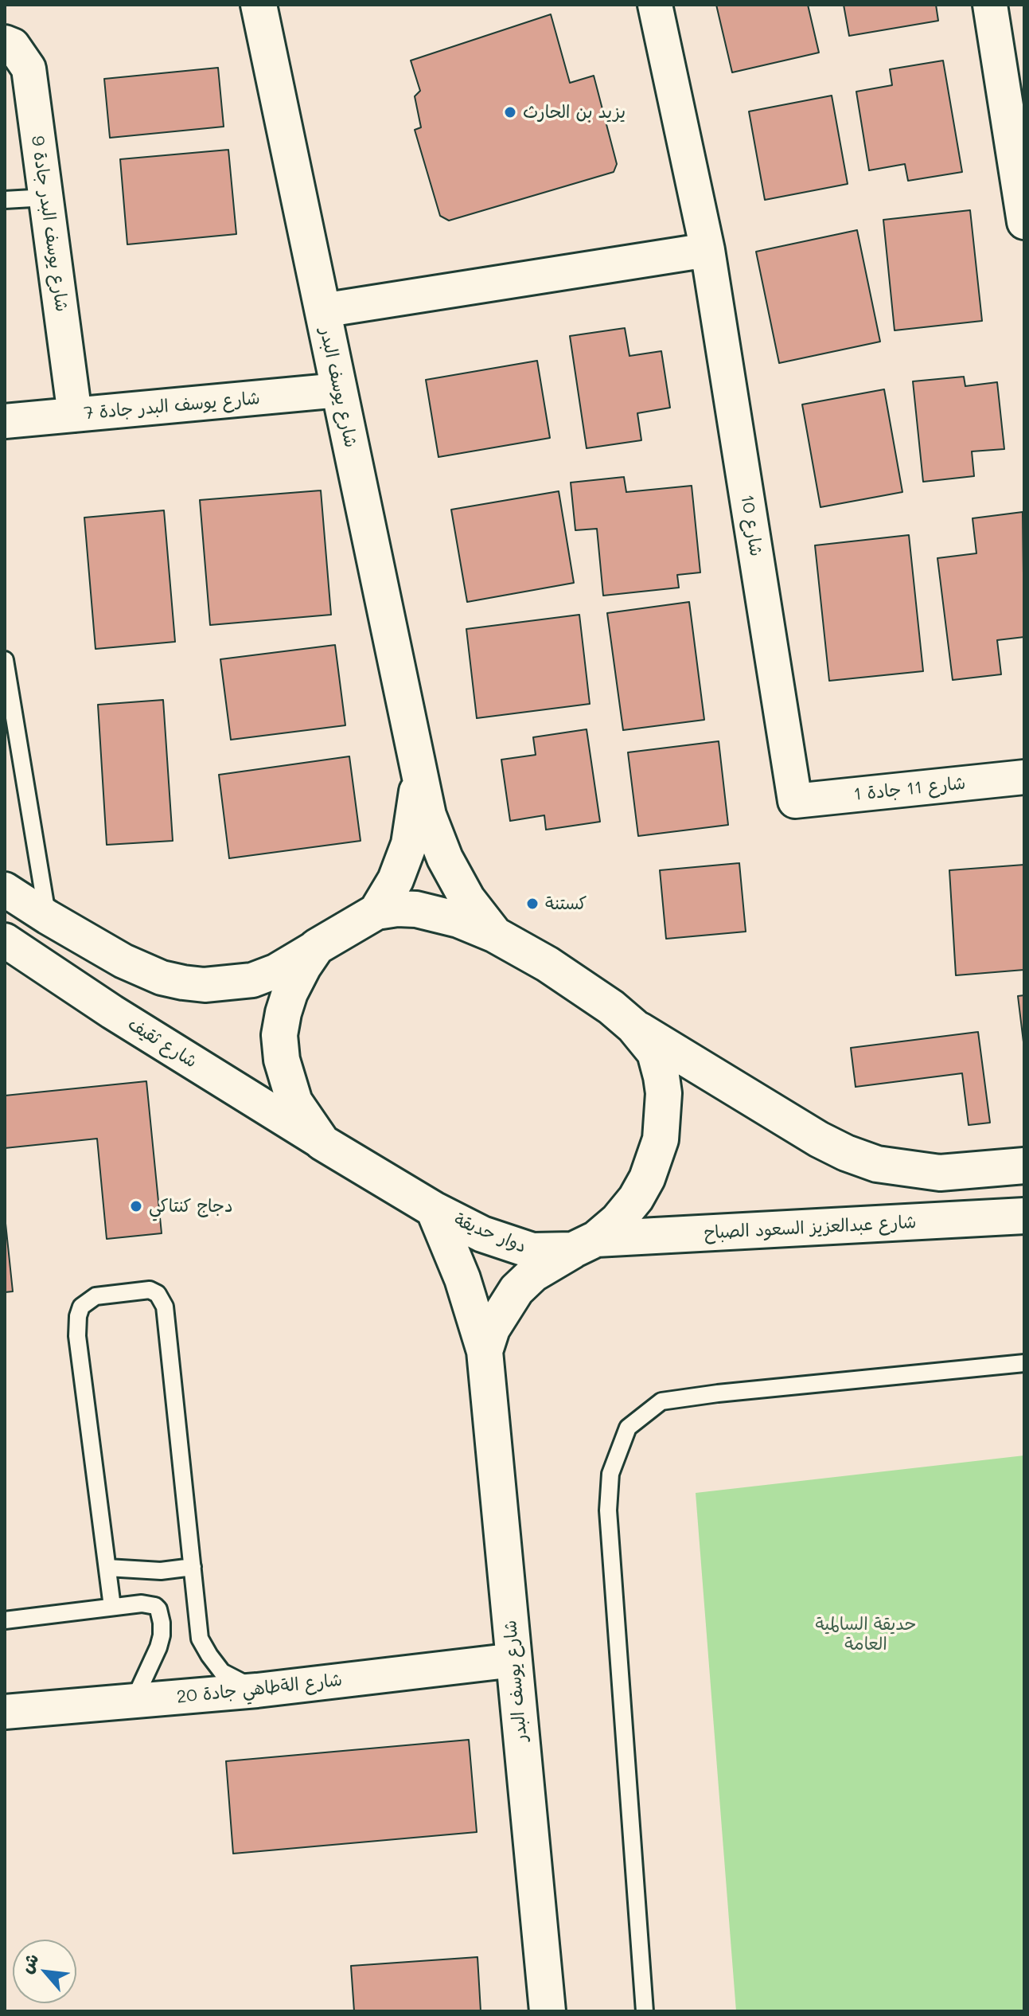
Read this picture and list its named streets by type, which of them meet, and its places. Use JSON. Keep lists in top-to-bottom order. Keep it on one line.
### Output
{"streets":{"street":["شارع يوسف البدر جادة 9","شارع يوسف البدر","شارع يوسف البدر جادة 7","شارع 10","شارع 11 جادة 1","شارع ثقيف","شارع عبدالعزيز السعود الصباح","دوار حديقة","شارع الةطاهي جادة 20"]},"crossings":[["شارع يوسف البدر جادة 9","شارع يوسف البدر جادة 7"],["شارع يوسف البدر","شارع يوسف البدر جادة 7"],["شارع يوسف البدر","شارع عبدالعزيز السعود الصباح"],["شارع يوسف البدر","دوار حديقة"],["شارع يوسف البدر","شارع الةطاهي جادة 20"],["شارع 10","شارع 11 جادة 1"],["شارع ثقيف","دوار حديقة"],["شارع عبدالعزيز السعود الصباح","دوار حديقة"]],"parks":["حديقة السالمية العامة"],"places":["يزيد بن الحارث","كستنة","دجاج كنتاكي"],"north":"top left"}
